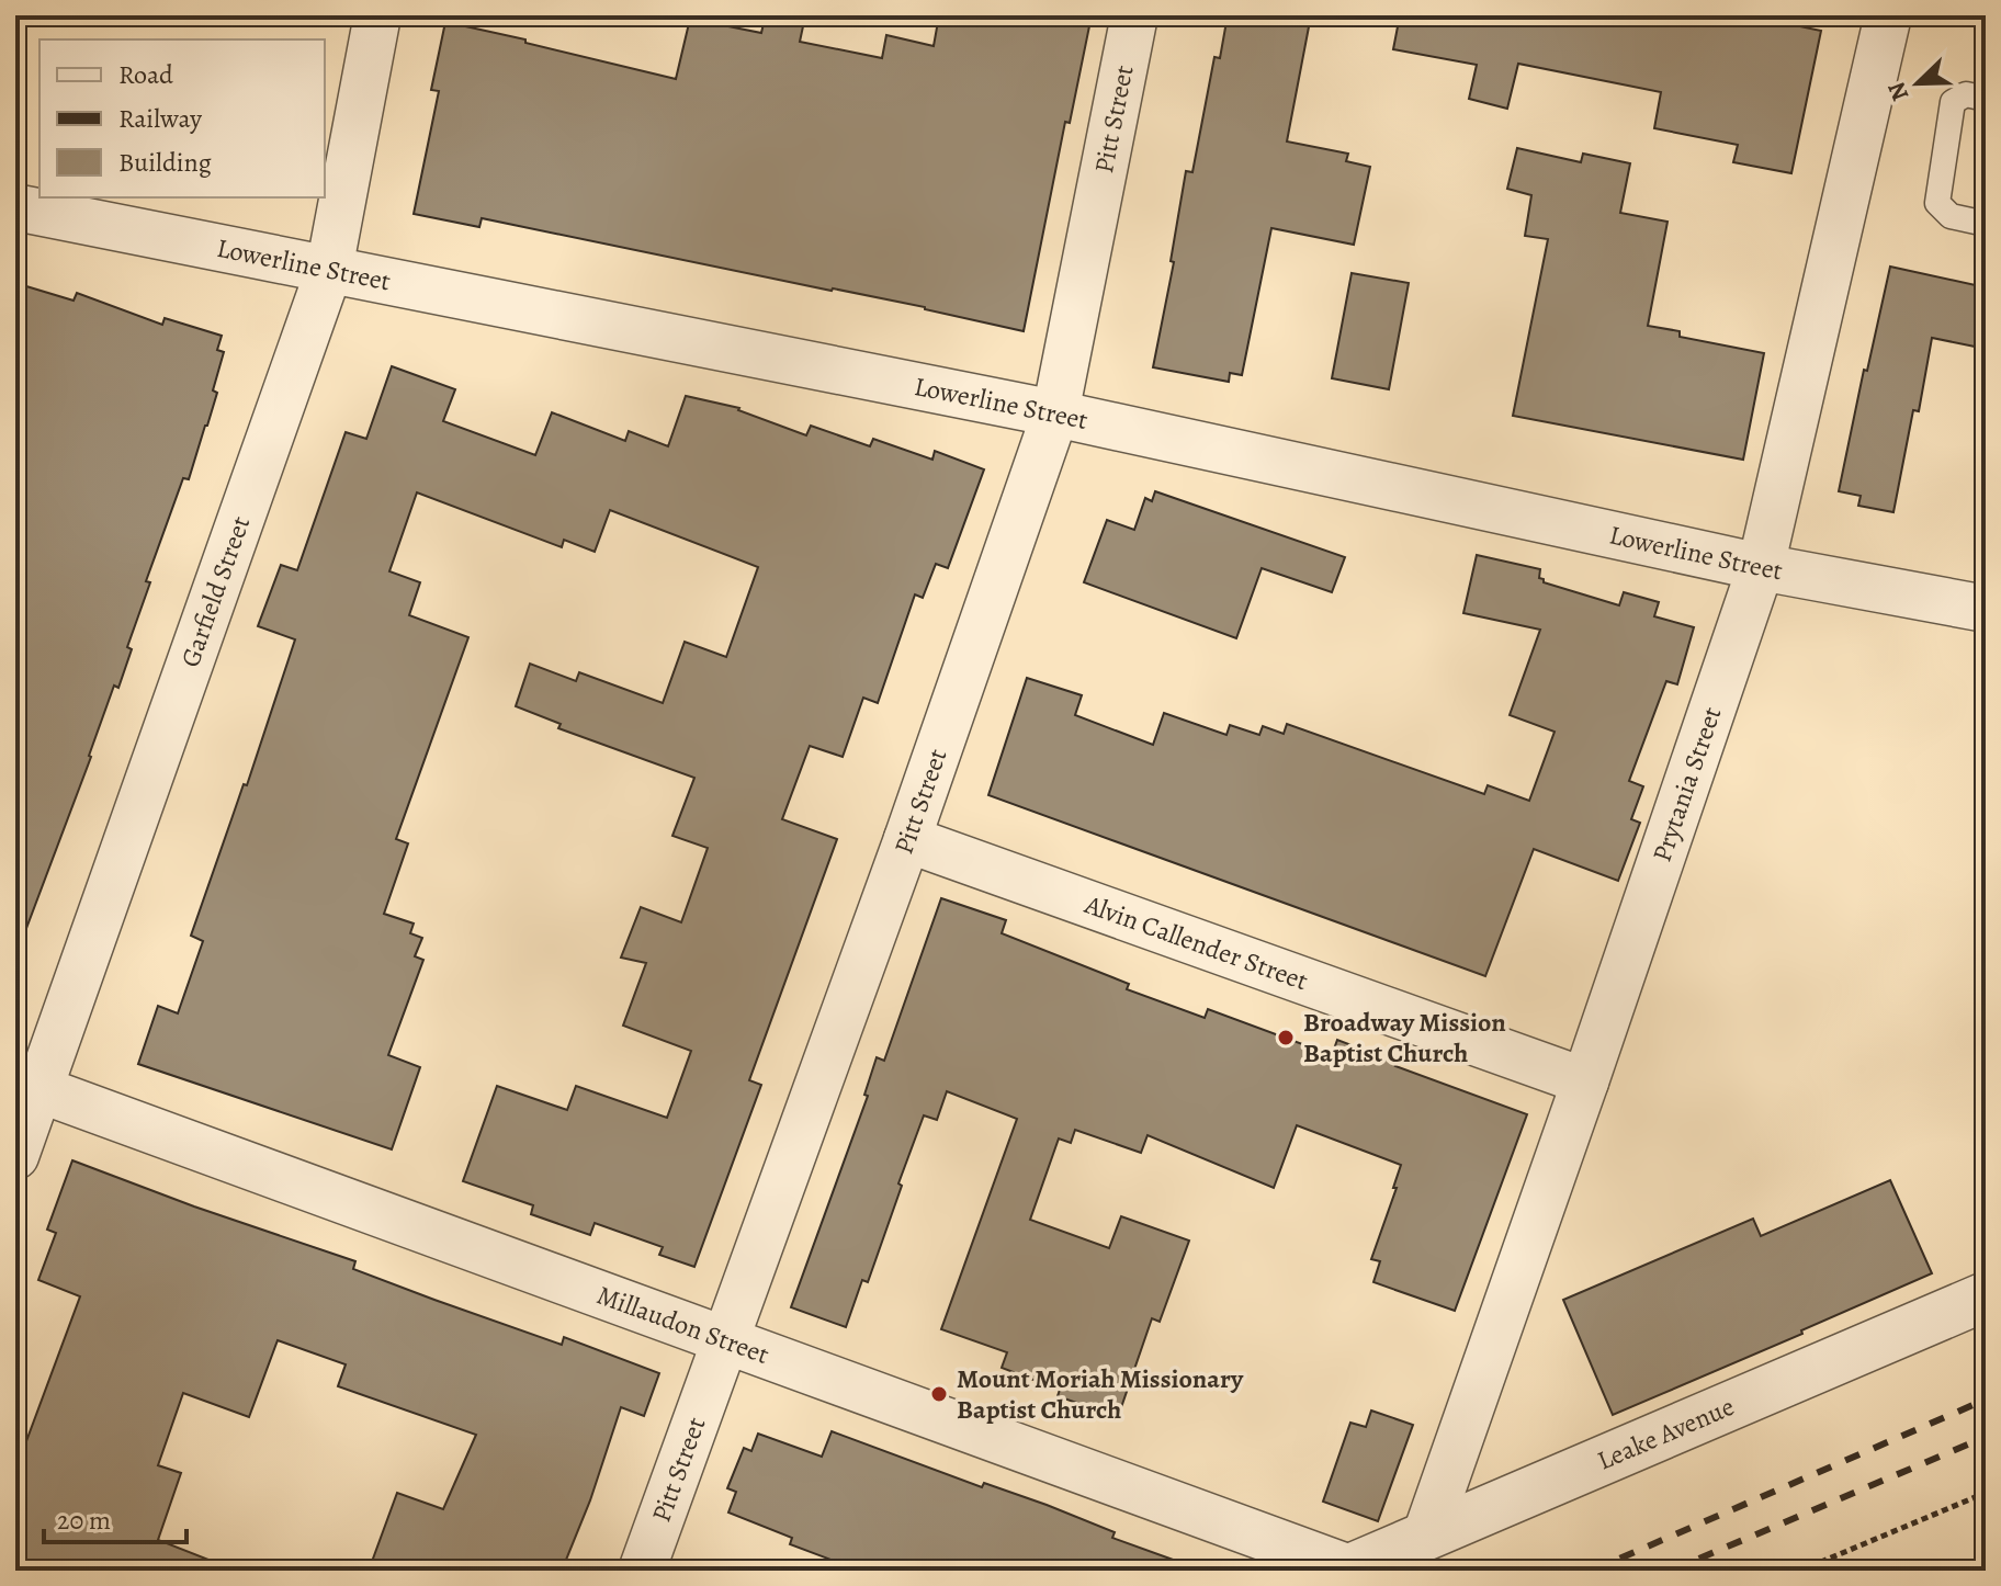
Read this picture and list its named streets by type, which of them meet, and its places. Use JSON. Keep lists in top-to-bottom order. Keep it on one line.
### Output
{"streets":{"street":["Pitt Street","Lowerline Street","Garfield Street","Prytania Street","Alvin Callender Street","Millaudon Street","Leake Avenue"]},"crossings":[["Pitt Street","Lowerline Street"],["Pitt Street","Alvin Callender Street"],["Pitt Street","Millaudon Street"],["Lowerline Street","Garfield Street"],["Lowerline Street","Prytania Street"],["Garfield Street","Millaudon Street"],["Prytania Street","Alvin Callender Street"],["Prytania Street","Leake Avenue"],["Millaudon Street","Leake Avenue"]],"places":["Broadway Mission Baptist Church","Mount Moriah Missionary Baptist Church"],"legend":["Road","Railway","Building"],"scale_bar":"20 m","north":"bottom left"}
